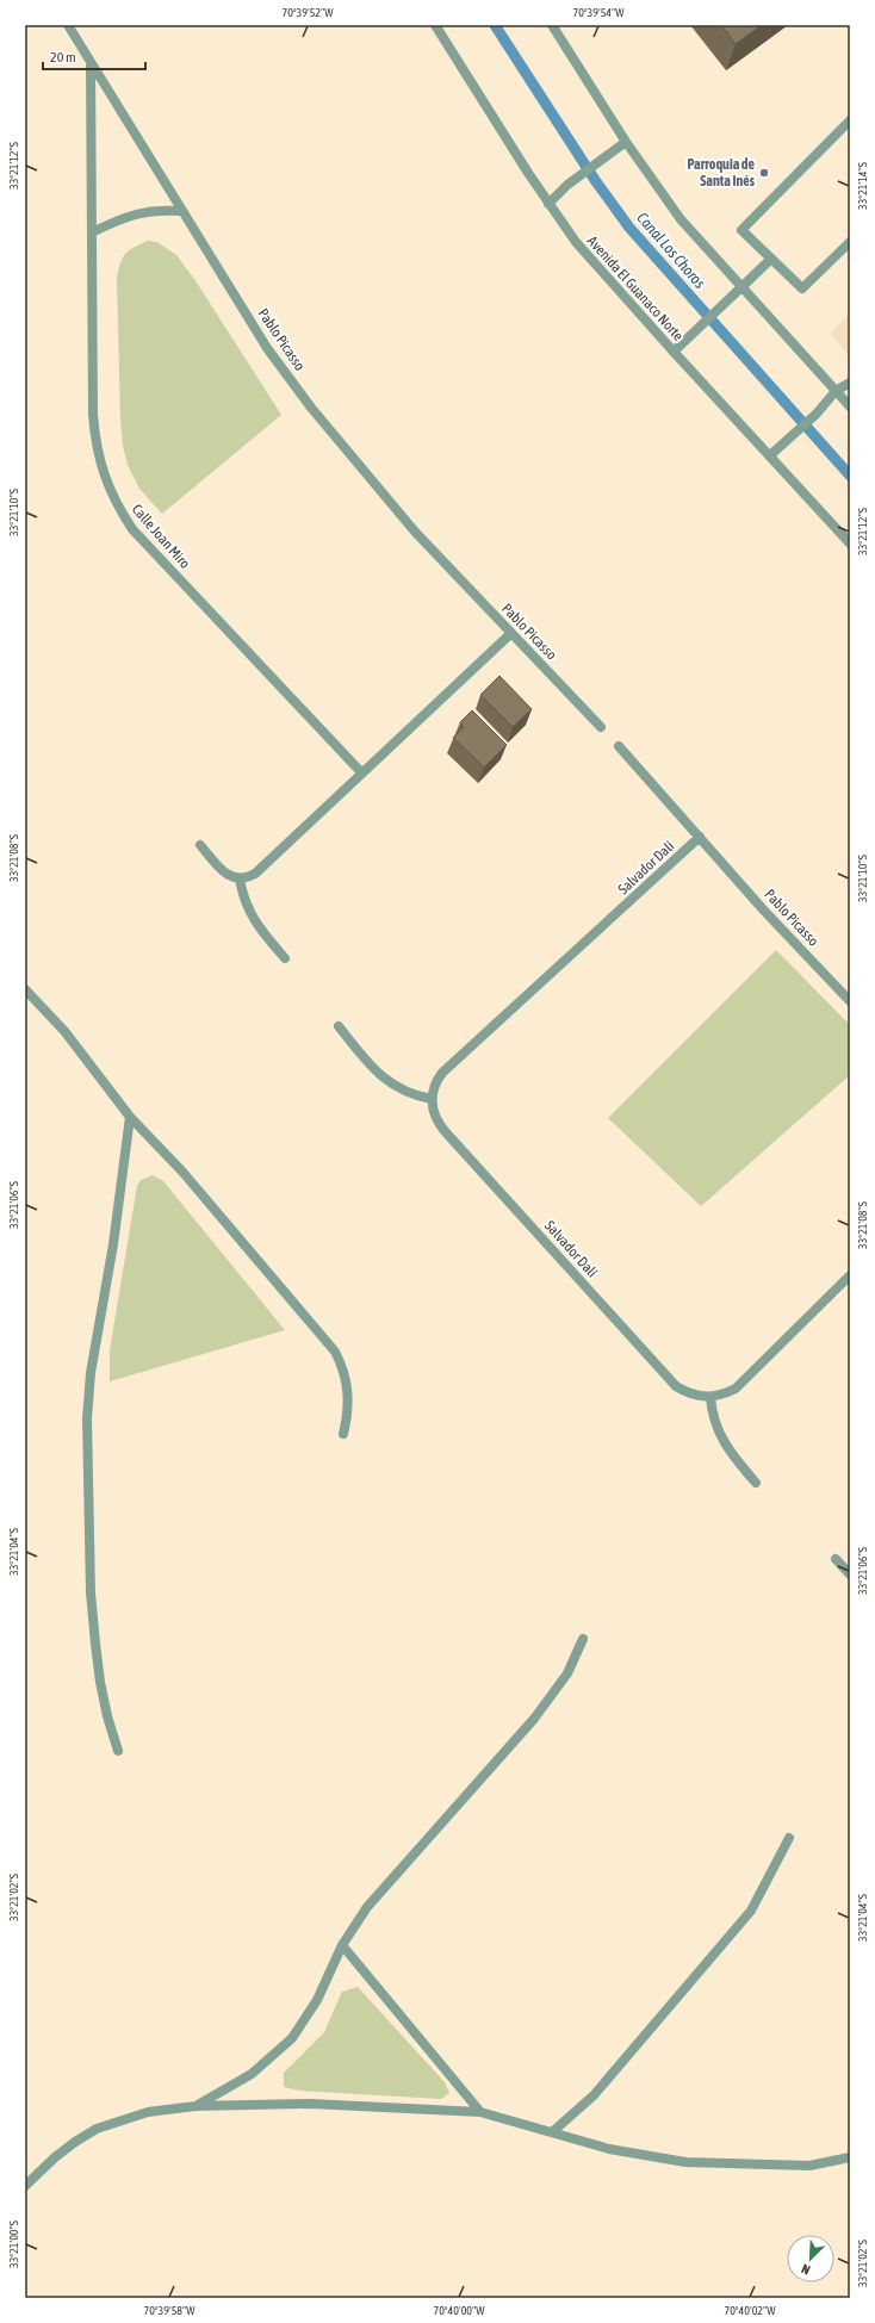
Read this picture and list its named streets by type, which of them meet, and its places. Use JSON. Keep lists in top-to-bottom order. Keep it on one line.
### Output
{"streets":{"street":["Avenida El Guanaco Norte","Pablo Picasso","Calle Joan Miro","Salvador Dalí"]},"crossings":[["Pablo Picasso","Salvador Dalí"]],"water":["Canal Los Choros"],"places":["Parroquia de Santa Inés"],"scale_bar":"20 m","north":"bottom left","coordinates":["70°39'52\"W","70°39'54\"W","33°21'12\"S","33°21'14\"S","33°21'10\"S","33°21'08\"S","33°21'06\"S","33°21'04\"S","33°21'02\"S","33°21'00\"S","70°39'58\"W","70°40'00\"W","70°40'02\"W"]}
